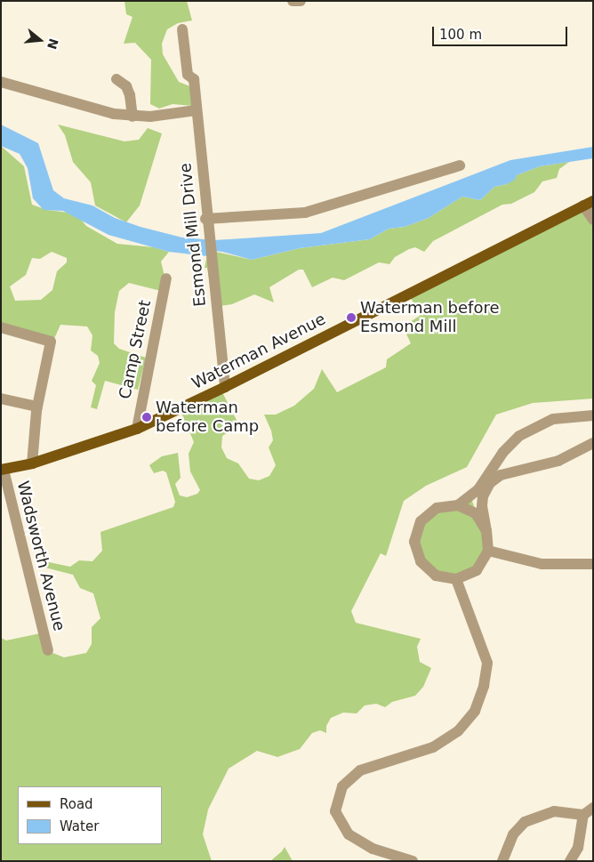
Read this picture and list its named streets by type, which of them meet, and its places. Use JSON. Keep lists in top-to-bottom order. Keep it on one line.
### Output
{"streets":{"main road":["Waterman Avenue"],"street":["Esmond Mill Drive","Camp Street","Wadsworth Avenue"]},"crossings":[["Esmond Mill Drive","Waterman Avenue"],["Camp Street","Waterman Avenue"],["Waterman Avenue","Wadsworth Avenue"]],"places":["Waterman before Esmond Mill","Waterman before Camp"],"legend":["Road","Water"],"scale_bar":"100 m","north":"right"}
